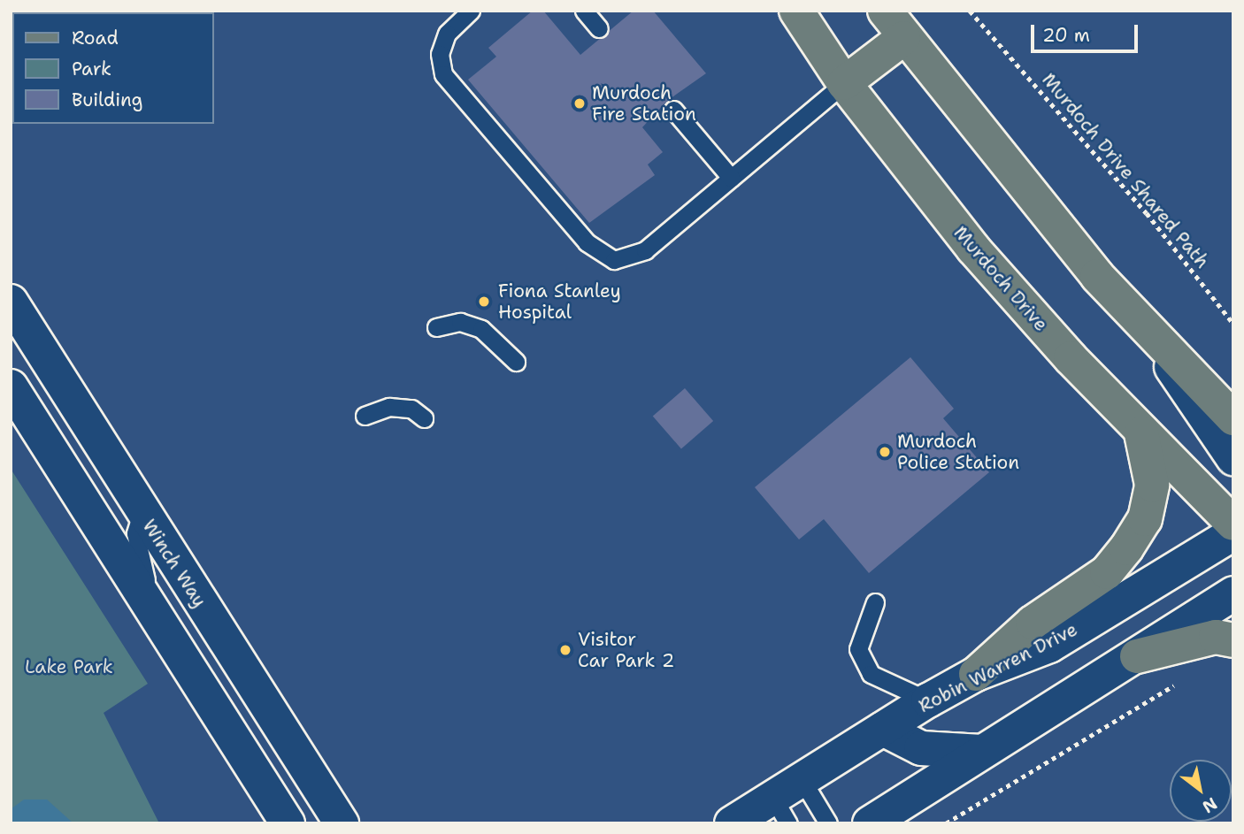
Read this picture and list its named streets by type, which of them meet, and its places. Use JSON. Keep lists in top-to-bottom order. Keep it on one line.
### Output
{"streets":{"main road":["Murdoch Drive"],"street":["Winch Way","Robin Warren Drive"],"path":["Murdoch Drive Shared Path"]},"parks":["Lake Park"],"places":["Murdoch Fire Station","Fiona Stanley Hospital","Murdoch Police Station","Visitor Car Park 2"],"legend":["Road","Park","Building"],"scale_bar":"20 m","north":"bottom right"}
